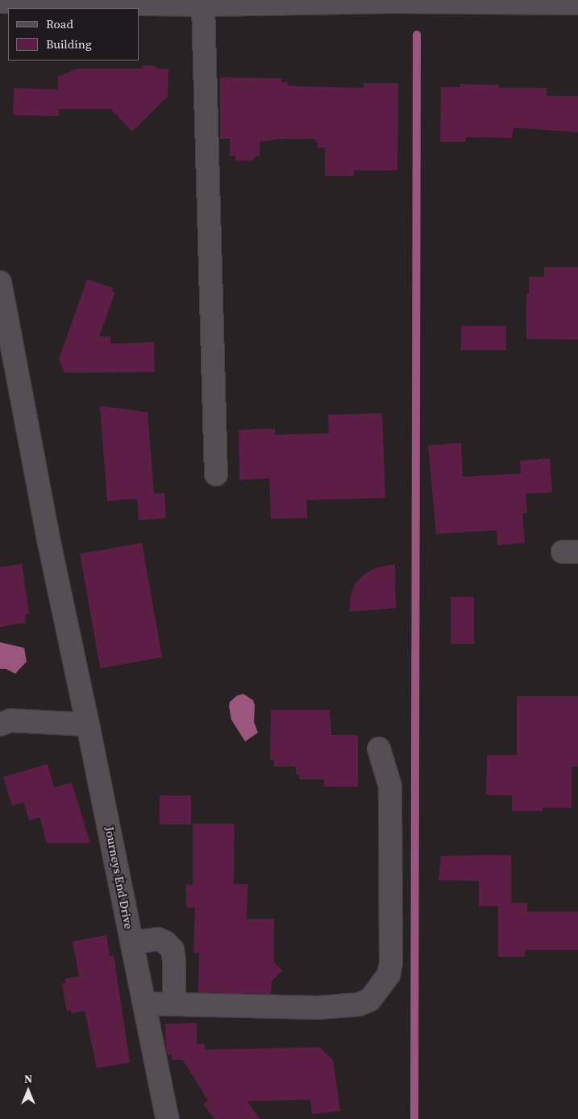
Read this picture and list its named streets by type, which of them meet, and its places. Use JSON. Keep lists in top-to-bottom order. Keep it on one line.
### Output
{"streets":{"street":["Journeys End Drive"]},"legend":["Road","Building"],"north":"top"}
